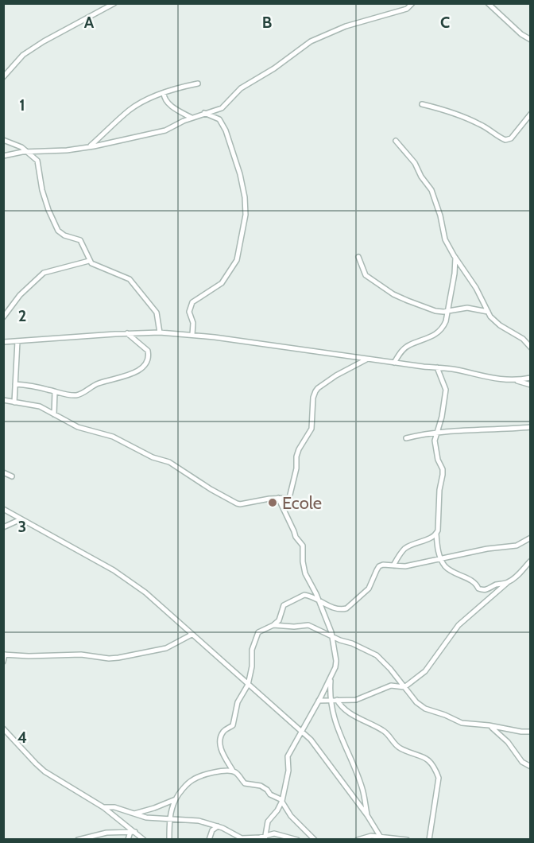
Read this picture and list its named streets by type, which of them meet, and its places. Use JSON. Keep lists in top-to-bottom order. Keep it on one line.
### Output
{"places":["Ecole"],"grid":{"columns":["A","B","C"],"rows":["1","2","3","4"]}}
